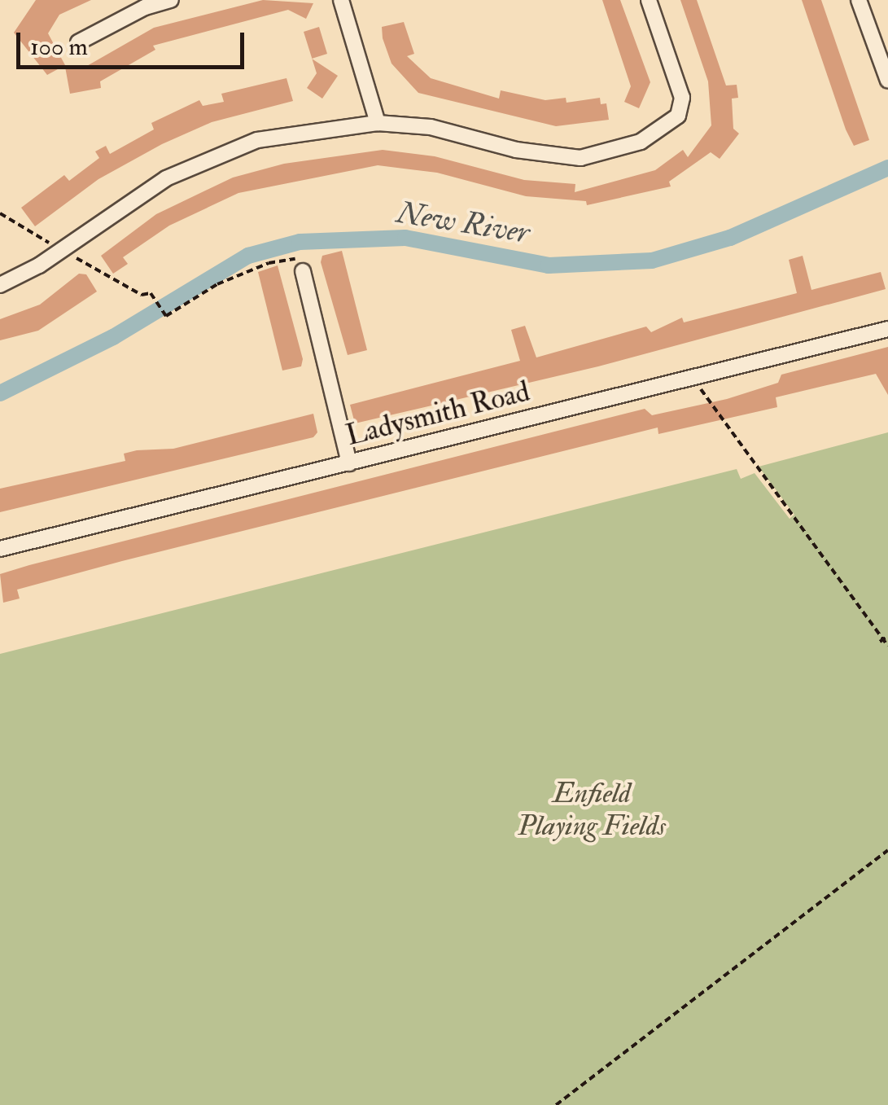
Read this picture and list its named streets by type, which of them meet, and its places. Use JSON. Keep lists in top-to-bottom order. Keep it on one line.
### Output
{"streets":{"street":["Ladysmith Road"]},"water":["New River"],"parks":["Enfield Playing Fields"],"scale_bar":"100 m"}
